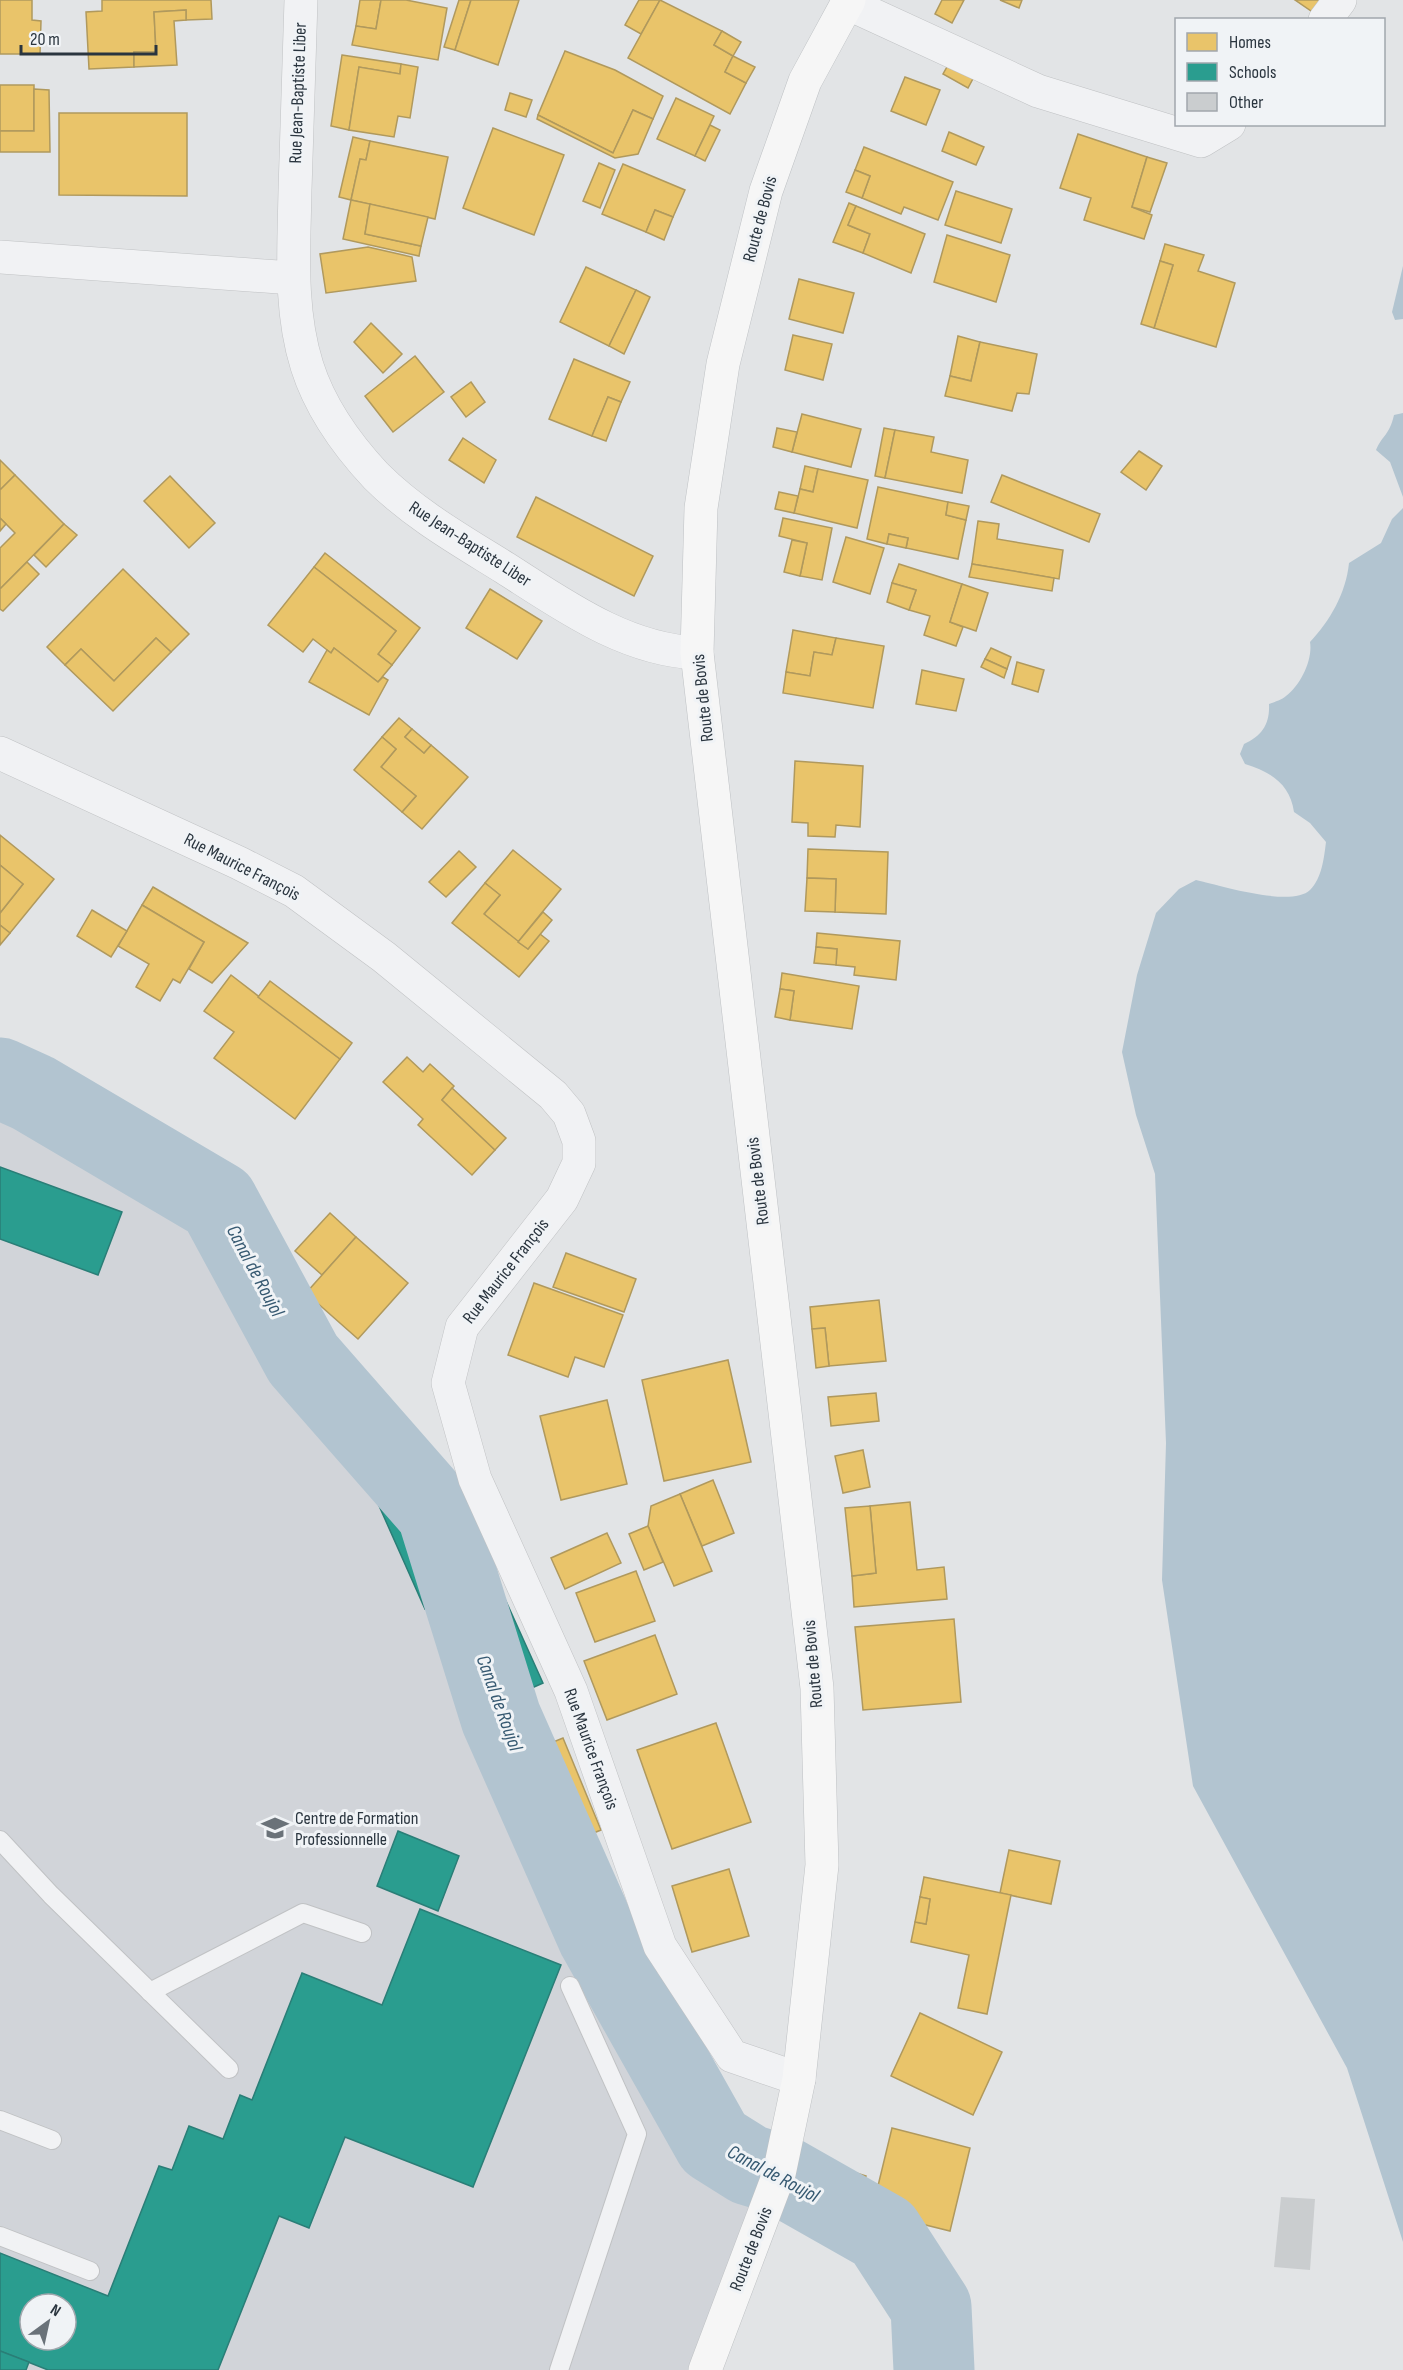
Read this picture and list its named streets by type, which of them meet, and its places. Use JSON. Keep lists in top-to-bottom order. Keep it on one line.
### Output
{"streets":{"main road":["Route de Bovis"],"street":["Rue Jean-Baptiste Liber","Rue Maurice François"]},"crossings":[["Rue Jean-Baptiste Liber","Route de Bovis"],["Route de Bovis","Rue Maurice François"]],"water":["Canal de Roujol"],"places":{"school or university":["Centre de Formation Professionnelle"]},"legend":["Homes","Schools","Other"],"scale_bar":"20 m","north":"top right"}
